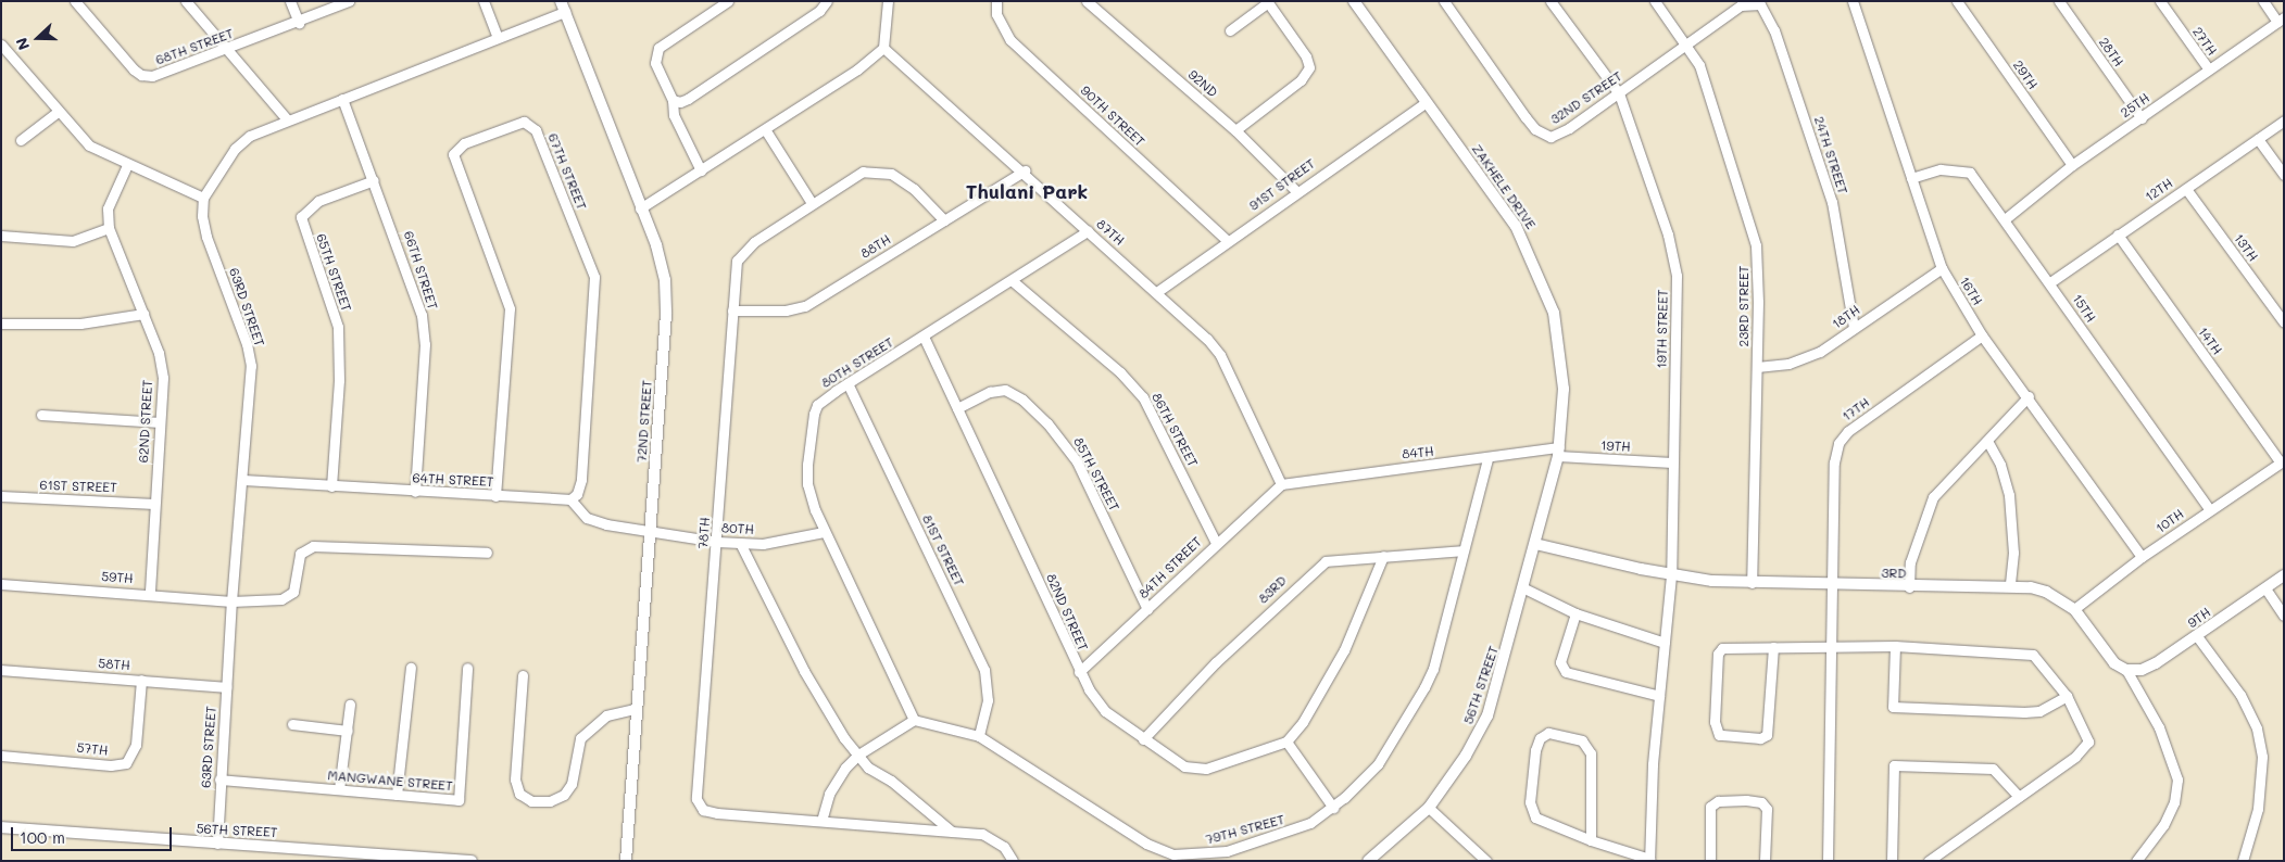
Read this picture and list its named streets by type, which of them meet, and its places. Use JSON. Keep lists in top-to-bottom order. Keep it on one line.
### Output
{"streets":{"street":["27TH","68TH STREET","28TH","29TH","92ND","32ND STREET","25TH","90TH STREET","24TH STREET","67TH STREET","91ST STREET","ZAKHELE DRIVE","12TH","87TH","88TH","13TH","66TH STREET","65TH STREET","16TH","23RD STREET","63RD STREET","15TH","18TH","19TH STREET","14TH","80TH STREET","17TH","62ND STREET","72ND STREET","86TH STREET","19TH","84TH","85TH STREET","64TH STREET","61ST STREET","10TH","80TH","78TH","81ST STREET","84TH STREET","3RD","59TH","83RD","82ND STREET","9TH","58TH","56TH STREET","57TH","MANGWANE STREET","79TH STREET"]},"crossings":[["27TH","25TH"],["28TH","25TH"],["29TH","25TH"],["92ND","91ST STREET"],["32ND STREET","24TH STREET"],["32ND STREET","23RD STREET"],["32ND STREET","19TH STREET"],["25TH","15TH"],["90TH STREET","91ST STREET"],["24TH STREET","18TH"],["67TH STREET","64TH STREET"],["91ST STREET","ZAKHELE DRIVE"],["91ST STREET","87TH"],["ZAKHELE DRIVE","19TH"],["ZAKHELE DRIVE","84TH"],["ZAKHELE DRIVE","3RD"],["ZAKHELE DRIVE","56TH STREET"],["12TH","13TH"],["12TH","15TH"],["12TH","14TH"],["87TH","88TH"],["87TH","80TH STREET"],["87TH","84TH"],["87TH","84TH STREET"],["88TH","78TH"],["66TH STREET","65TH STREET"],["66TH STREET","64TH STREET"],["65TH STREET","64TH STREET"],["16TH","15TH"],["16TH","18TH"],["16TH","17TH"],["16TH","10TH"],["23RD STREET","18TH"],["23RD STREET","3RD"],["63RD STREET","64TH STREET"],["63RD STREET","59TH"],["63RD STREET","58TH"],["63RD STREET","56TH STREET"],["63RD STREET","MANGWANE STREET"],["15TH","10TH"],["19TH STREET","19TH"],["19TH STREET","3RD"],["14TH","10TH"],["80TH STREET","86TH STREET"],["80TH STREET","80TH"],["80TH STREET","81ST STREET"],["80TH STREET","82ND STREET"],["80TH STREET","79TH STREET"],["17TH","3RD"],["62ND STREET","61ST STREET"],["62ND STREET","59TH"],["72ND STREET","80TH"],["86TH STREET","84TH STREET"],["19TH","84TH"],["84TH","84TH STREET"],["84TH","79TH STREET"],["85TH STREET","84TH STREET"],["85TH STREET","82ND STREET"],["10TH","3RD"],["80TH","78TH"],["81ST STREET","79TH STREET"],["84TH STREET","82ND STREET"],["3RD","9TH"],["3RD","56TH STREET"],["83RD","82ND STREET"],["83RD","79TH STREET"],["58TH","57TH"]],"districts":["Thulani Park"],"scale_bar":"100 m","north":"left"}
